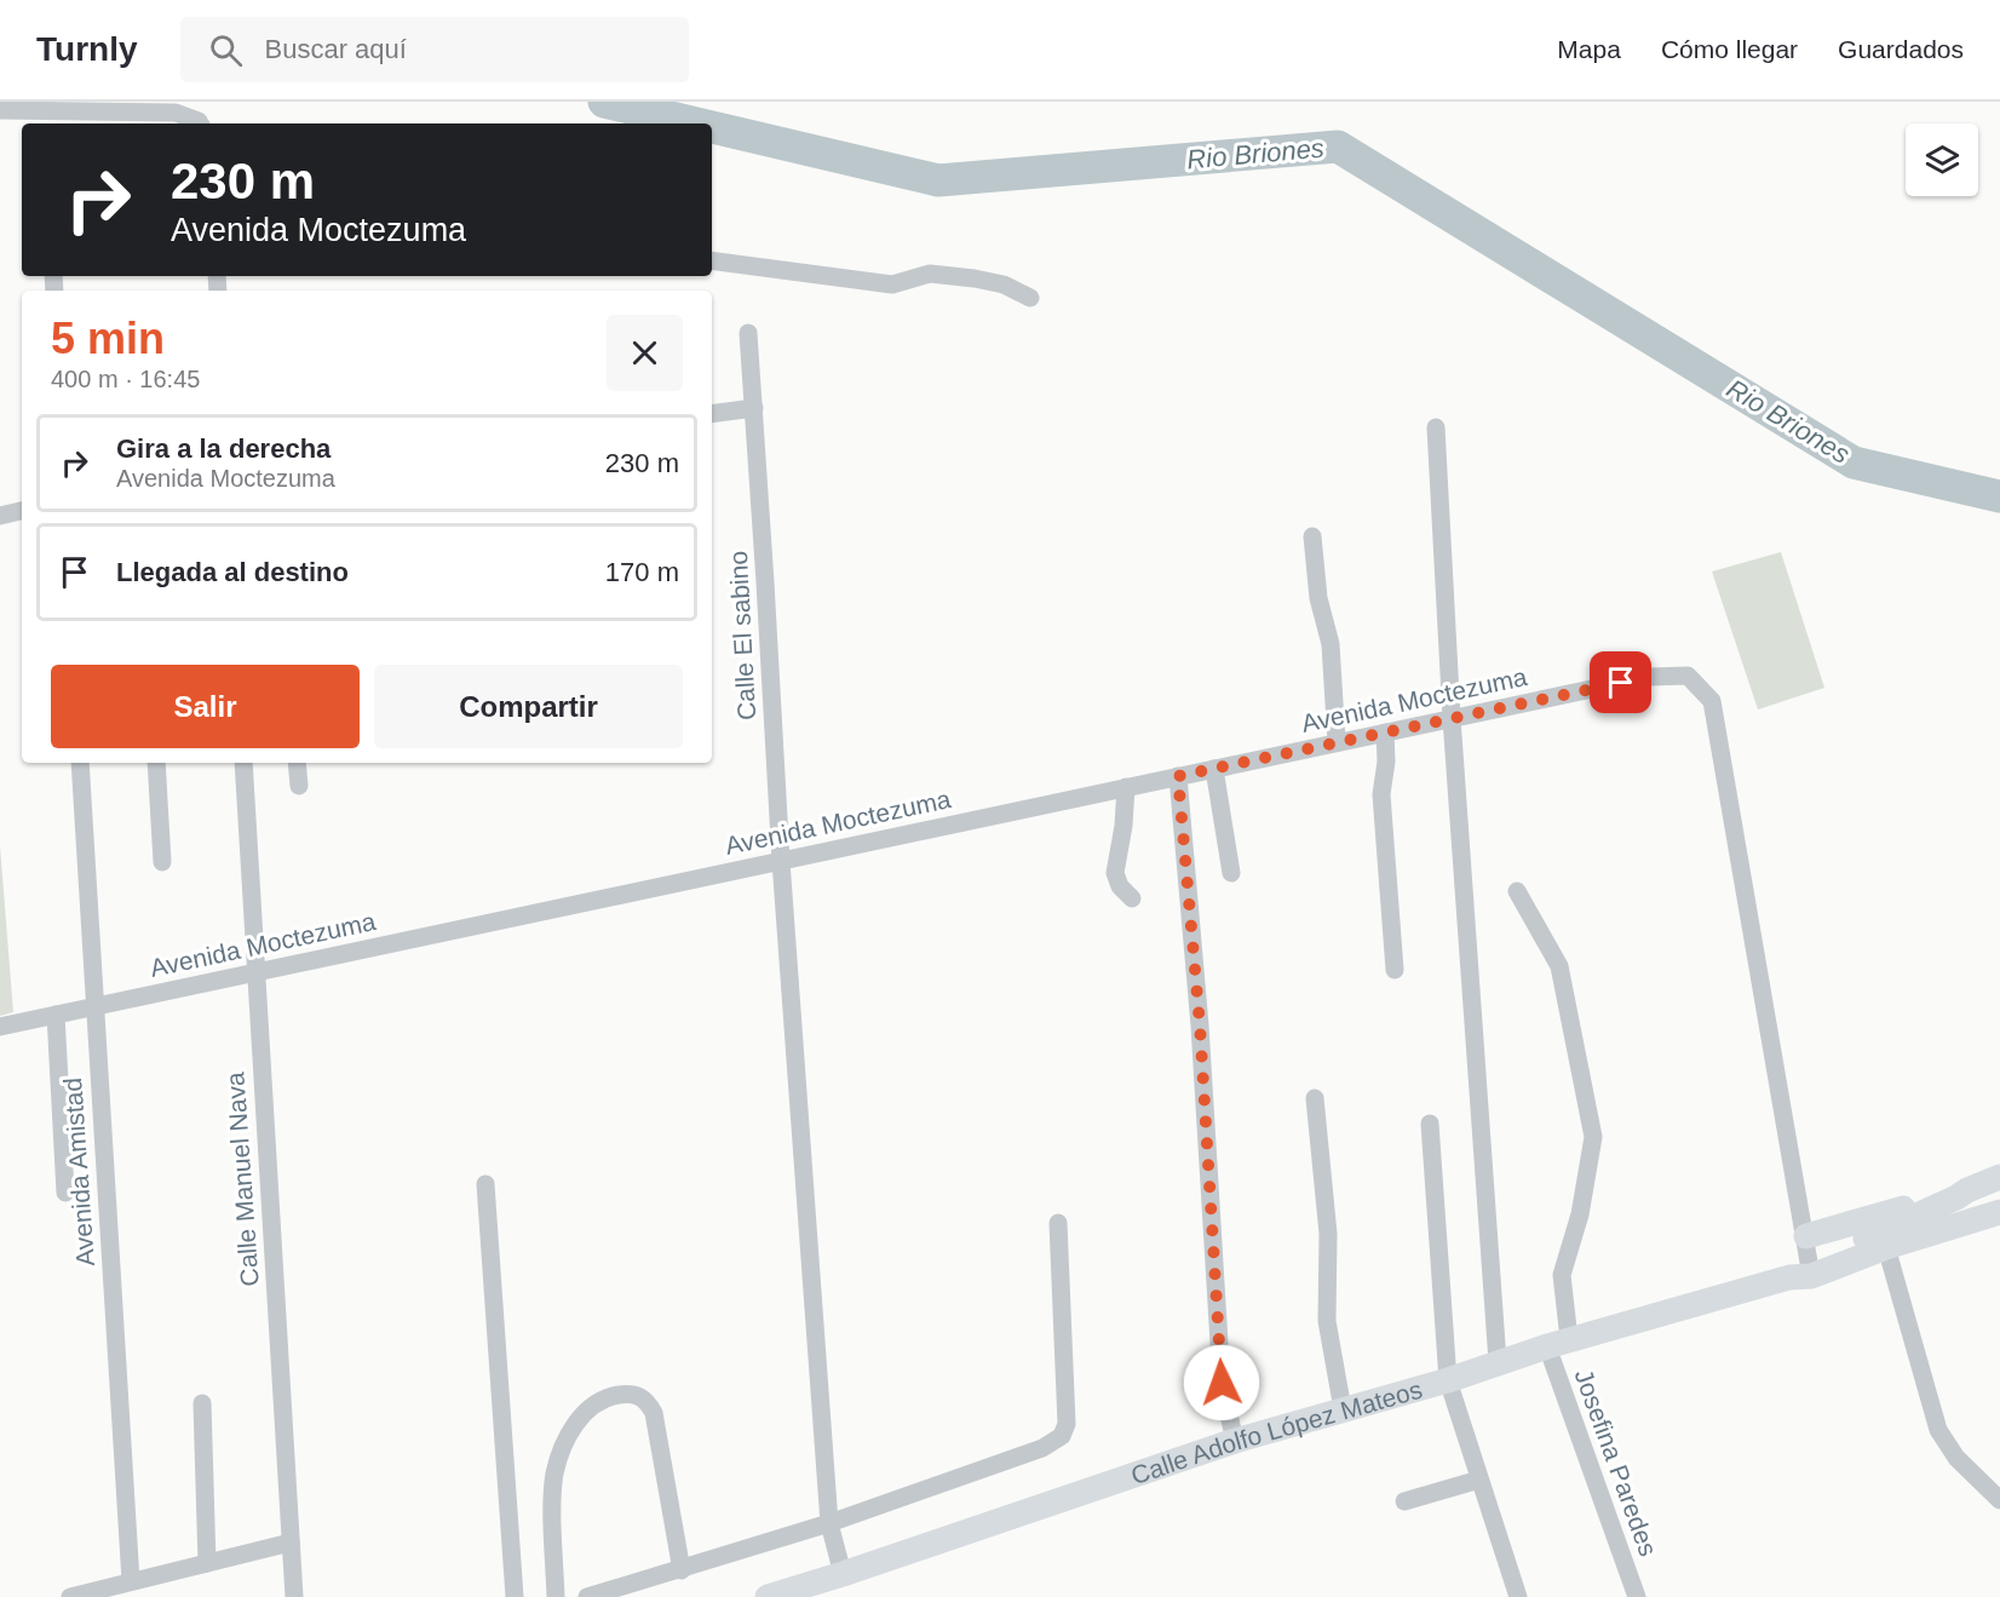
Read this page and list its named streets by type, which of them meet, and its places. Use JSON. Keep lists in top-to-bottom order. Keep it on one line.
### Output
{"streets":{"main road":["Calle Adolfo López Mateos"],"street":["Calle El sabino","Avenida Moctezuma","Avenida Amistad","Calle Manuel Nava","Josefina Paredes"]},"crossings":[["Calle El sabino","Avenida Moctezuma"],["Calle El sabino","Calle Adolfo López Mateos"],["Avenida Moctezuma","Avenida Amistad"],["Avenida Moctezuma","Calle Manuel Nava"],["Calle Adolfo López Mateos","Josefina Paredes"]],"water":["Rio Briones"],"page":{"header":"Turnly","search":"Buscar aquí","nav":["Mapa","Cómo llegar","Guardados"],"turn":["230 m","Avenida Moctezuma"],"heading":["5 min","400 m · 16:45"],"list":[{"name":"Gira a la derecha","note":"Avenida Moctezuma","value":"230 m"},{"name":"Llegada al destino","value":"170 m"}],"buttons":["Salir","Compartir"]}}
